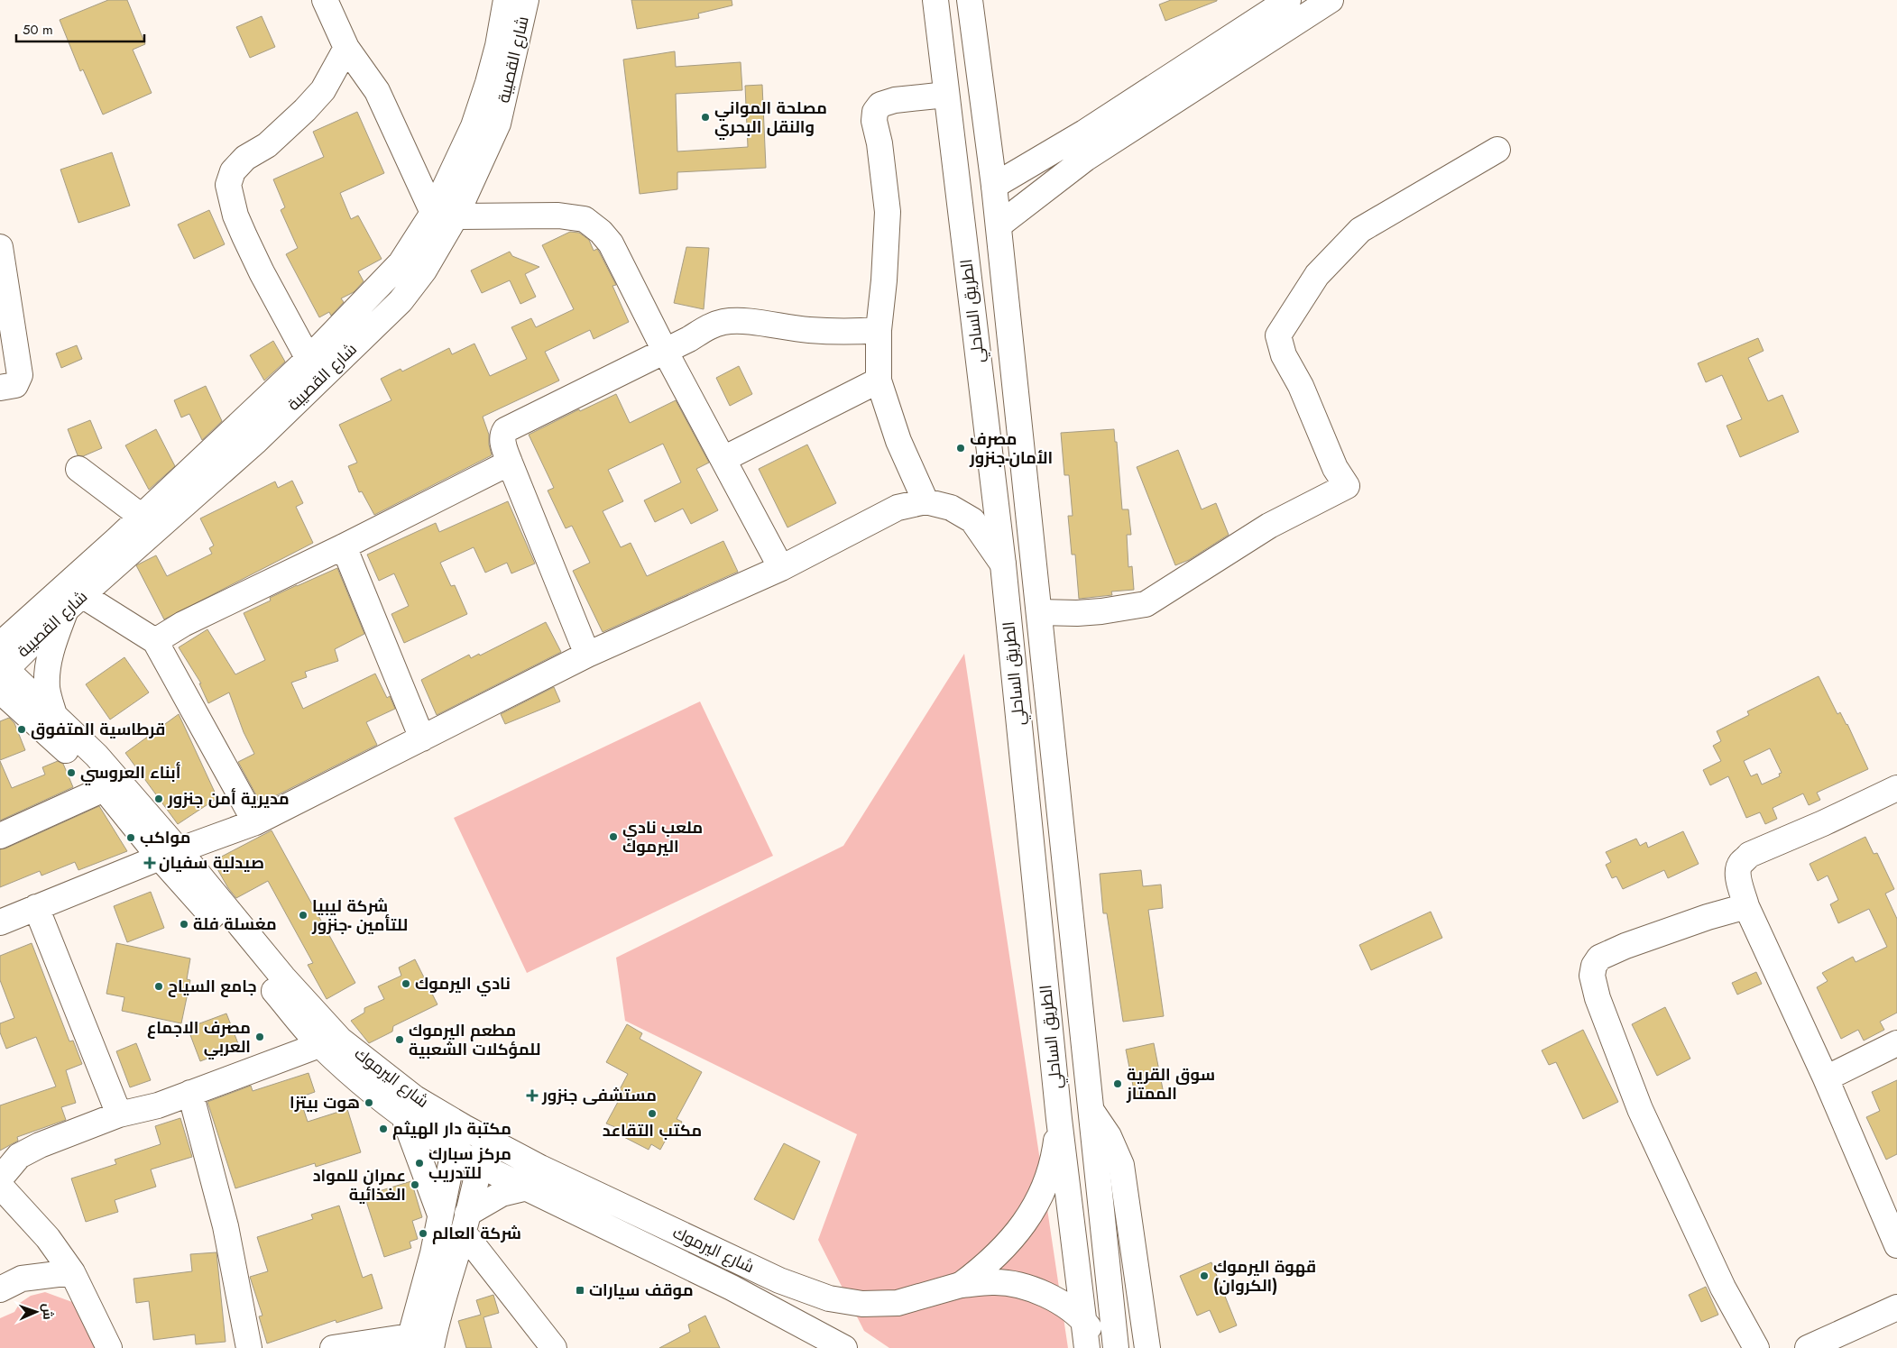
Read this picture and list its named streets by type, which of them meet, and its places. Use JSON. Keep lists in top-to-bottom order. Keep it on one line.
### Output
{"streets":{"main road":["شارع القصيبة","الطريق الساحلي","شارع اليرموك"]},"crossings":[["شارع القصيبة","شارع اليرموك"]],"places":{"other":["مصلحة المواني والنقل البحري","مصرف الأمان-جنزور","قرطاسية المتفوق","أبناء العروسي","مديرية أمن جنزور","ملعب نادي اليرموك","مواكب","شركة ليبيا للتأمين -جنزور","مغسلة فلة","نادي اليرموك","جامع السياح","مصرف الاجماع العربي","مطعم اليرموك للمؤكلات الشعبية","سوق القرية الممتاز","هوت بيتزا","مكتب التقاعد","مكتبة دار الهيثم","مركز سبارك للتدريب","عمران للمواد الغذائية","شركة العالم","قهوة اليرموك (الكروان)"],"health":["صيدلية سفيان","مستشفى جنزور"],"transit":["موقف سيارات"]},"scale_bar":"50 m","north":"right"}
